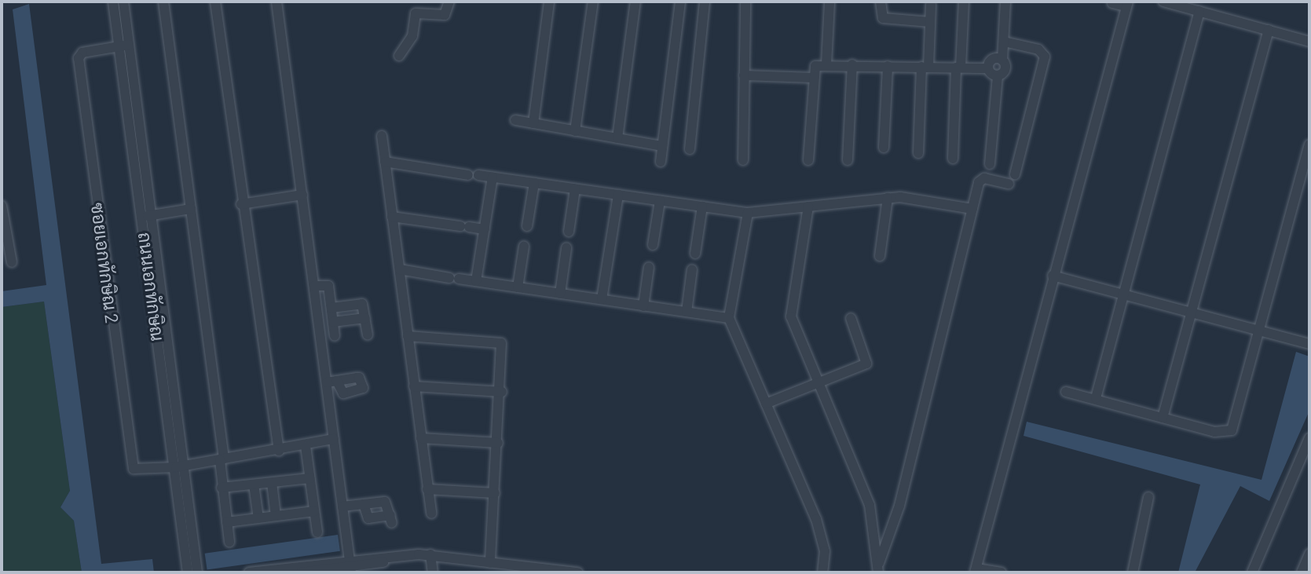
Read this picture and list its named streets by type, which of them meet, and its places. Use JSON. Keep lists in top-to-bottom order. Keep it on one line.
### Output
{"streets":{"street":["ซอยเอกทักษิณ 2","ถนนเอกทักษิณ"]},"crossings":[["ซอยเอกทักษิณ 2","ถนนเอกทักษิณ"]]}
